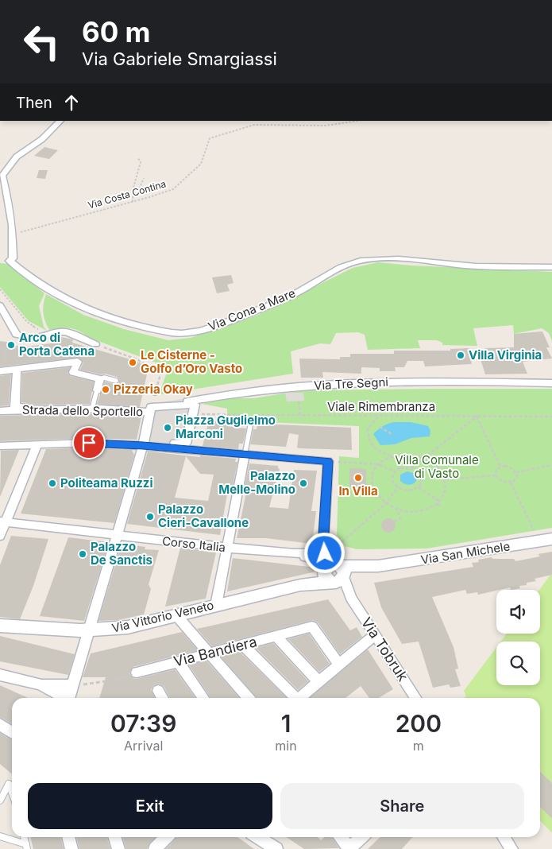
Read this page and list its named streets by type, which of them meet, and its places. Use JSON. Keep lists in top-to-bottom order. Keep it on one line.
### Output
{"streets":{"street":["Via Cona a Mare","Via Tre Segni","Strada dello Sportello","Corso Italia","Via San Michele","Via Vittorio Veneto","Via Tobruk","Via Bandiera"],"path":["Via Costa Contina","Viale Rimembranza"]},"crossings":[["Via Costa Contina","Via Cona a Mare"],["Via Tre Segni","Strada dello Sportello"],["Corso Italia","Via Tobruk"],["Via San Michele","Via Vittorio Veneto"],["Via San Michele","Via Tobruk"],["Via Vittorio Veneto","Via Tobruk"]],"parks":["Villa Comunale di Vasto"],"places":["Arco di Porta Catena","Villa Virginia","Le Cisterne - Golfo d’Oro Vasto","Pizzeria Okay","Piazza Guglielmo Marconi","In Villa","Politeama Ruzzi","Palazzo Melle-Molino","Palazzo Cieri-Cavallone","Palazzo De Sanctis"],"page":{"turn":["60 m","Via Gabriele Smargiassi"],"then":"Then","eta":["07:39","Arrival","1","min","200","m"],"buttons":["Exit","Share"]}}
